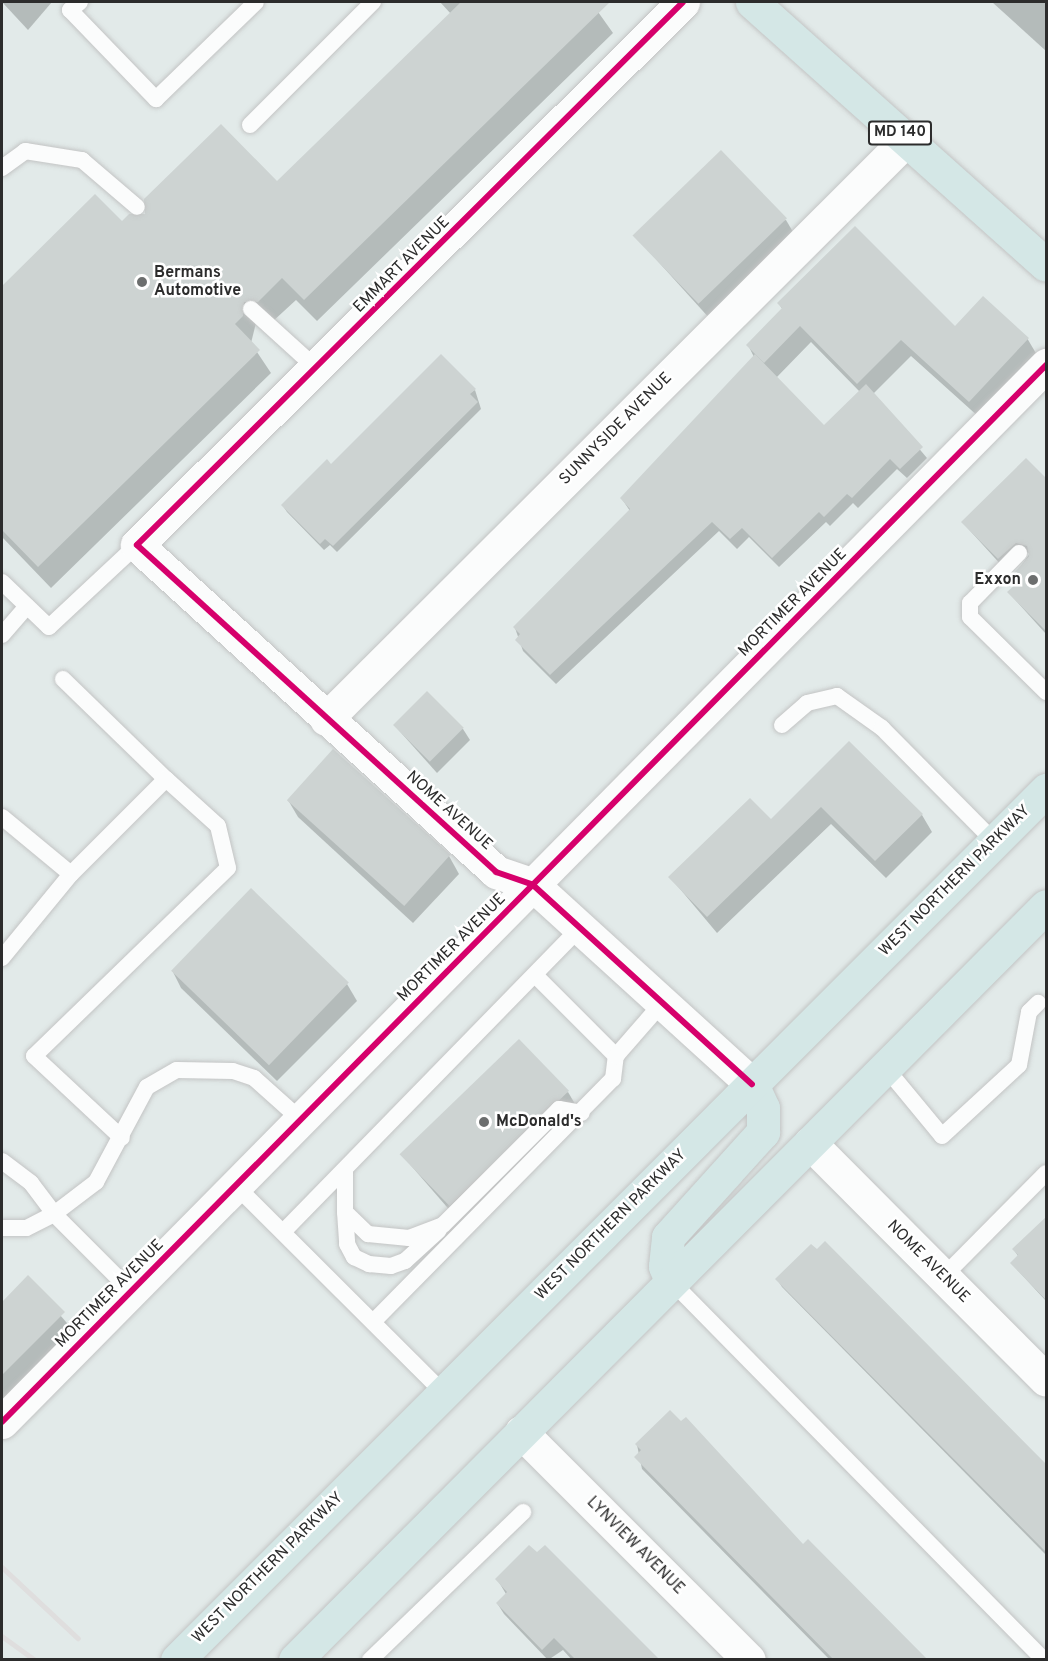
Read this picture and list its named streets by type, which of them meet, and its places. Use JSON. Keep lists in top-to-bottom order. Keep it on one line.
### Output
{"streets":{"main road":["MD 140","WEST NORTHERN PARKWAY"],"street":["EMMART AVENUE","SUNNYSIDE AVENUE","MORTIMER AVENUE","NOME AVENUE","LYNVIEW AVENUE"]},"crossings":[["MD 140","SUNNYSIDE AVENUE"],["EMMART AVENUE","NOME AVENUE"],["SUNNYSIDE AVENUE","NOME AVENUE"],["MORTIMER AVENUE","NOME AVENUE"],["NOME AVENUE","WEST NORTHERN PARKWAY"]],"places":["Bermans Automotive","Exxon","McDonald's"]}
